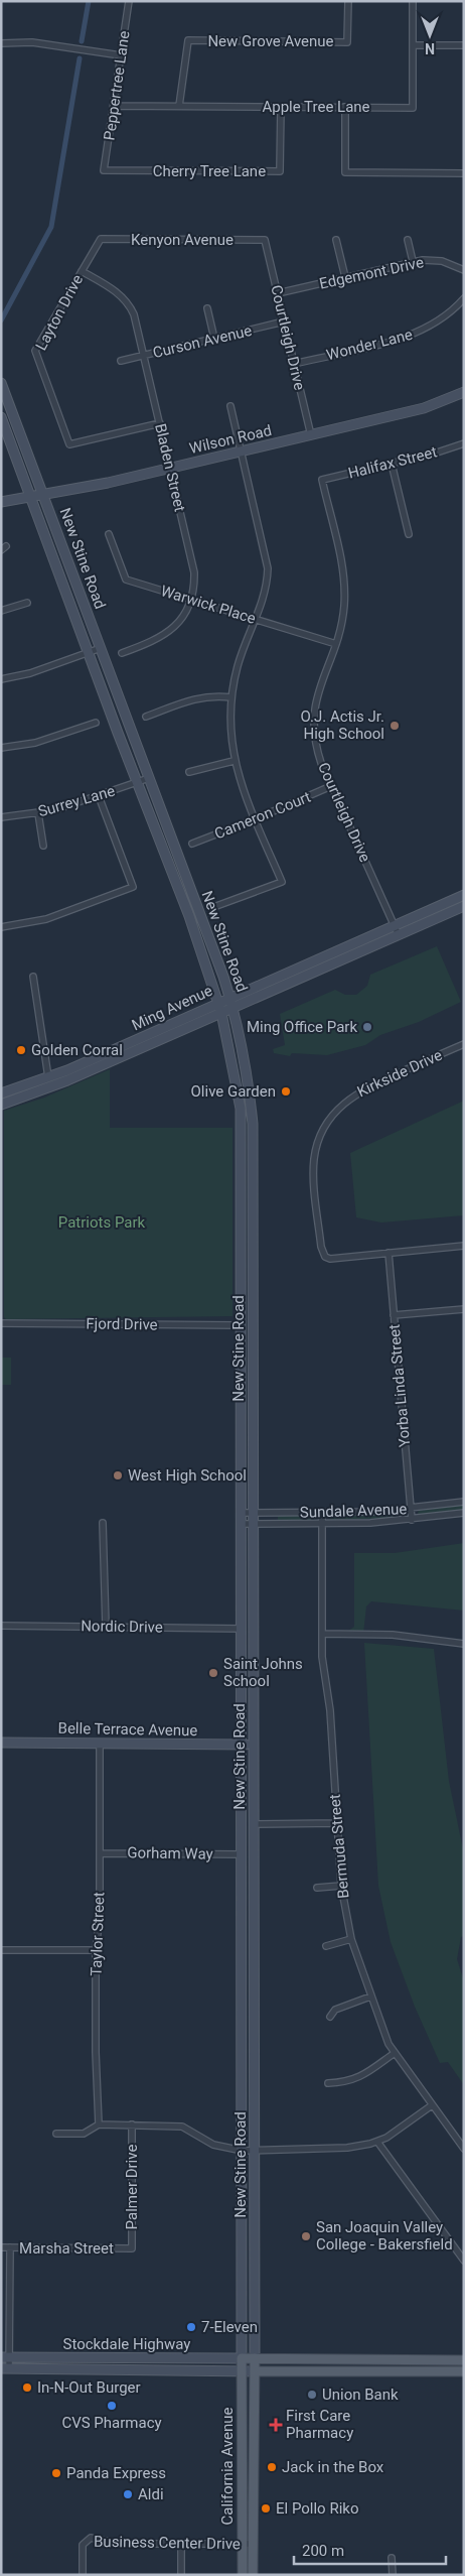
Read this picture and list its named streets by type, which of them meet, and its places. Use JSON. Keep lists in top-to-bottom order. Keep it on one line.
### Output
{"streets":{"main road":["Wilson Road","New Stine Road","Ming Avenue","Belle Terrace Avenue","Stockdale Highway","California Avenue"],"street":["New Grove Avenue","Peppertree Lane","Apple Tree Lane","Cherry Tree Lane","Kenyon Avenue","Edgemont Drive","Layton Drive","Courtleigh Drive","Curson Avenue","Wonder Lane","Halifax Street","Bladen Street","Warwick Place","Surrey Lane","Cameron Court","Kirkside Drive","Fjord Drive","Yorba Linda Street","Sundale Avenue","Nordic Drive","Bermuda Street","Gorham Way","Taylor Street","Palmer Drive","Marsha Street","Business Center Drive"]},"crossings":[["New Grove Avenue","Apple Tree Lane"],["Peppertree Lane","Apple Tree Lane"],["Peppertree Lane","Cherry Tree Lane"],["Apple Tree Lane","Cherry Tree Lane"],["Kenyon Avenue","Layton Drive"],["Kenyon Avenue","Courtleigh Drive"],["Edgemont Drive","Courtleigh Drive"],["Layton Drive","Bladen Street"],["Courtleigh Drive","Curson Avenue"],["Courtleigh Drive","Wonder Lane"],["Courtleigh Drive","Wilson Road"],["Courtleigh Drive","Halifax Street"],["Courtleigh Drive","Warwick Place"],["Courtleigh Drive","Cameron Court"],["Courtleigh Drive","Ming Avenue"],["Curson Avenue","Bladen Street"],["Wilson Road","Bladen Street"],["Wilson Road","New Stine Road"],["Bladen Street","Warwick Place"],["New Stine Road","Surrey Lane"],["New Stine Road","Ming Avenue"],["New Stine Road","Fjord Drive"],["New Stine Road","Sundale Avenue"],["New Stine Road","Nordic Drive"],["New Stine Road","Belle Terrace Avenue"],["New Stine Road","Gorham Way"],["New Stine Road","Stockdale Highway"],["New Stine Road","California Avenue"],["Kirkside Drive","Yorba Linda Street"],["Yorba Linda Street","Sundale Avenue"],["Sundale Avenue","Bermuda Street"],["Belle Terrace Avenue","Taylor Street"],["Gorham Way","Taylor Street"],["Palmer Drive","Marsha Street"],["Stockdale Highway","California Avenue"],["California Avenue","Business Center Drive"]],"parks":["Patriots Park"],"places":{"other":["O.J. Actis Jr. High School","Ming Office Park","Golden Corral","Olive Garden","West High School","Saint Johns School","San Joaquin Valley College - Bakersfield","7-Eleven","In-N-Out Burger","Union Bank","CVS Pharmacy","Jack in the Box","Panda Express","Aldi","El Pollo Riko"],"health":["First Care Pharmacy"]},"scale_bar":"200 m","north":"bottom"}
